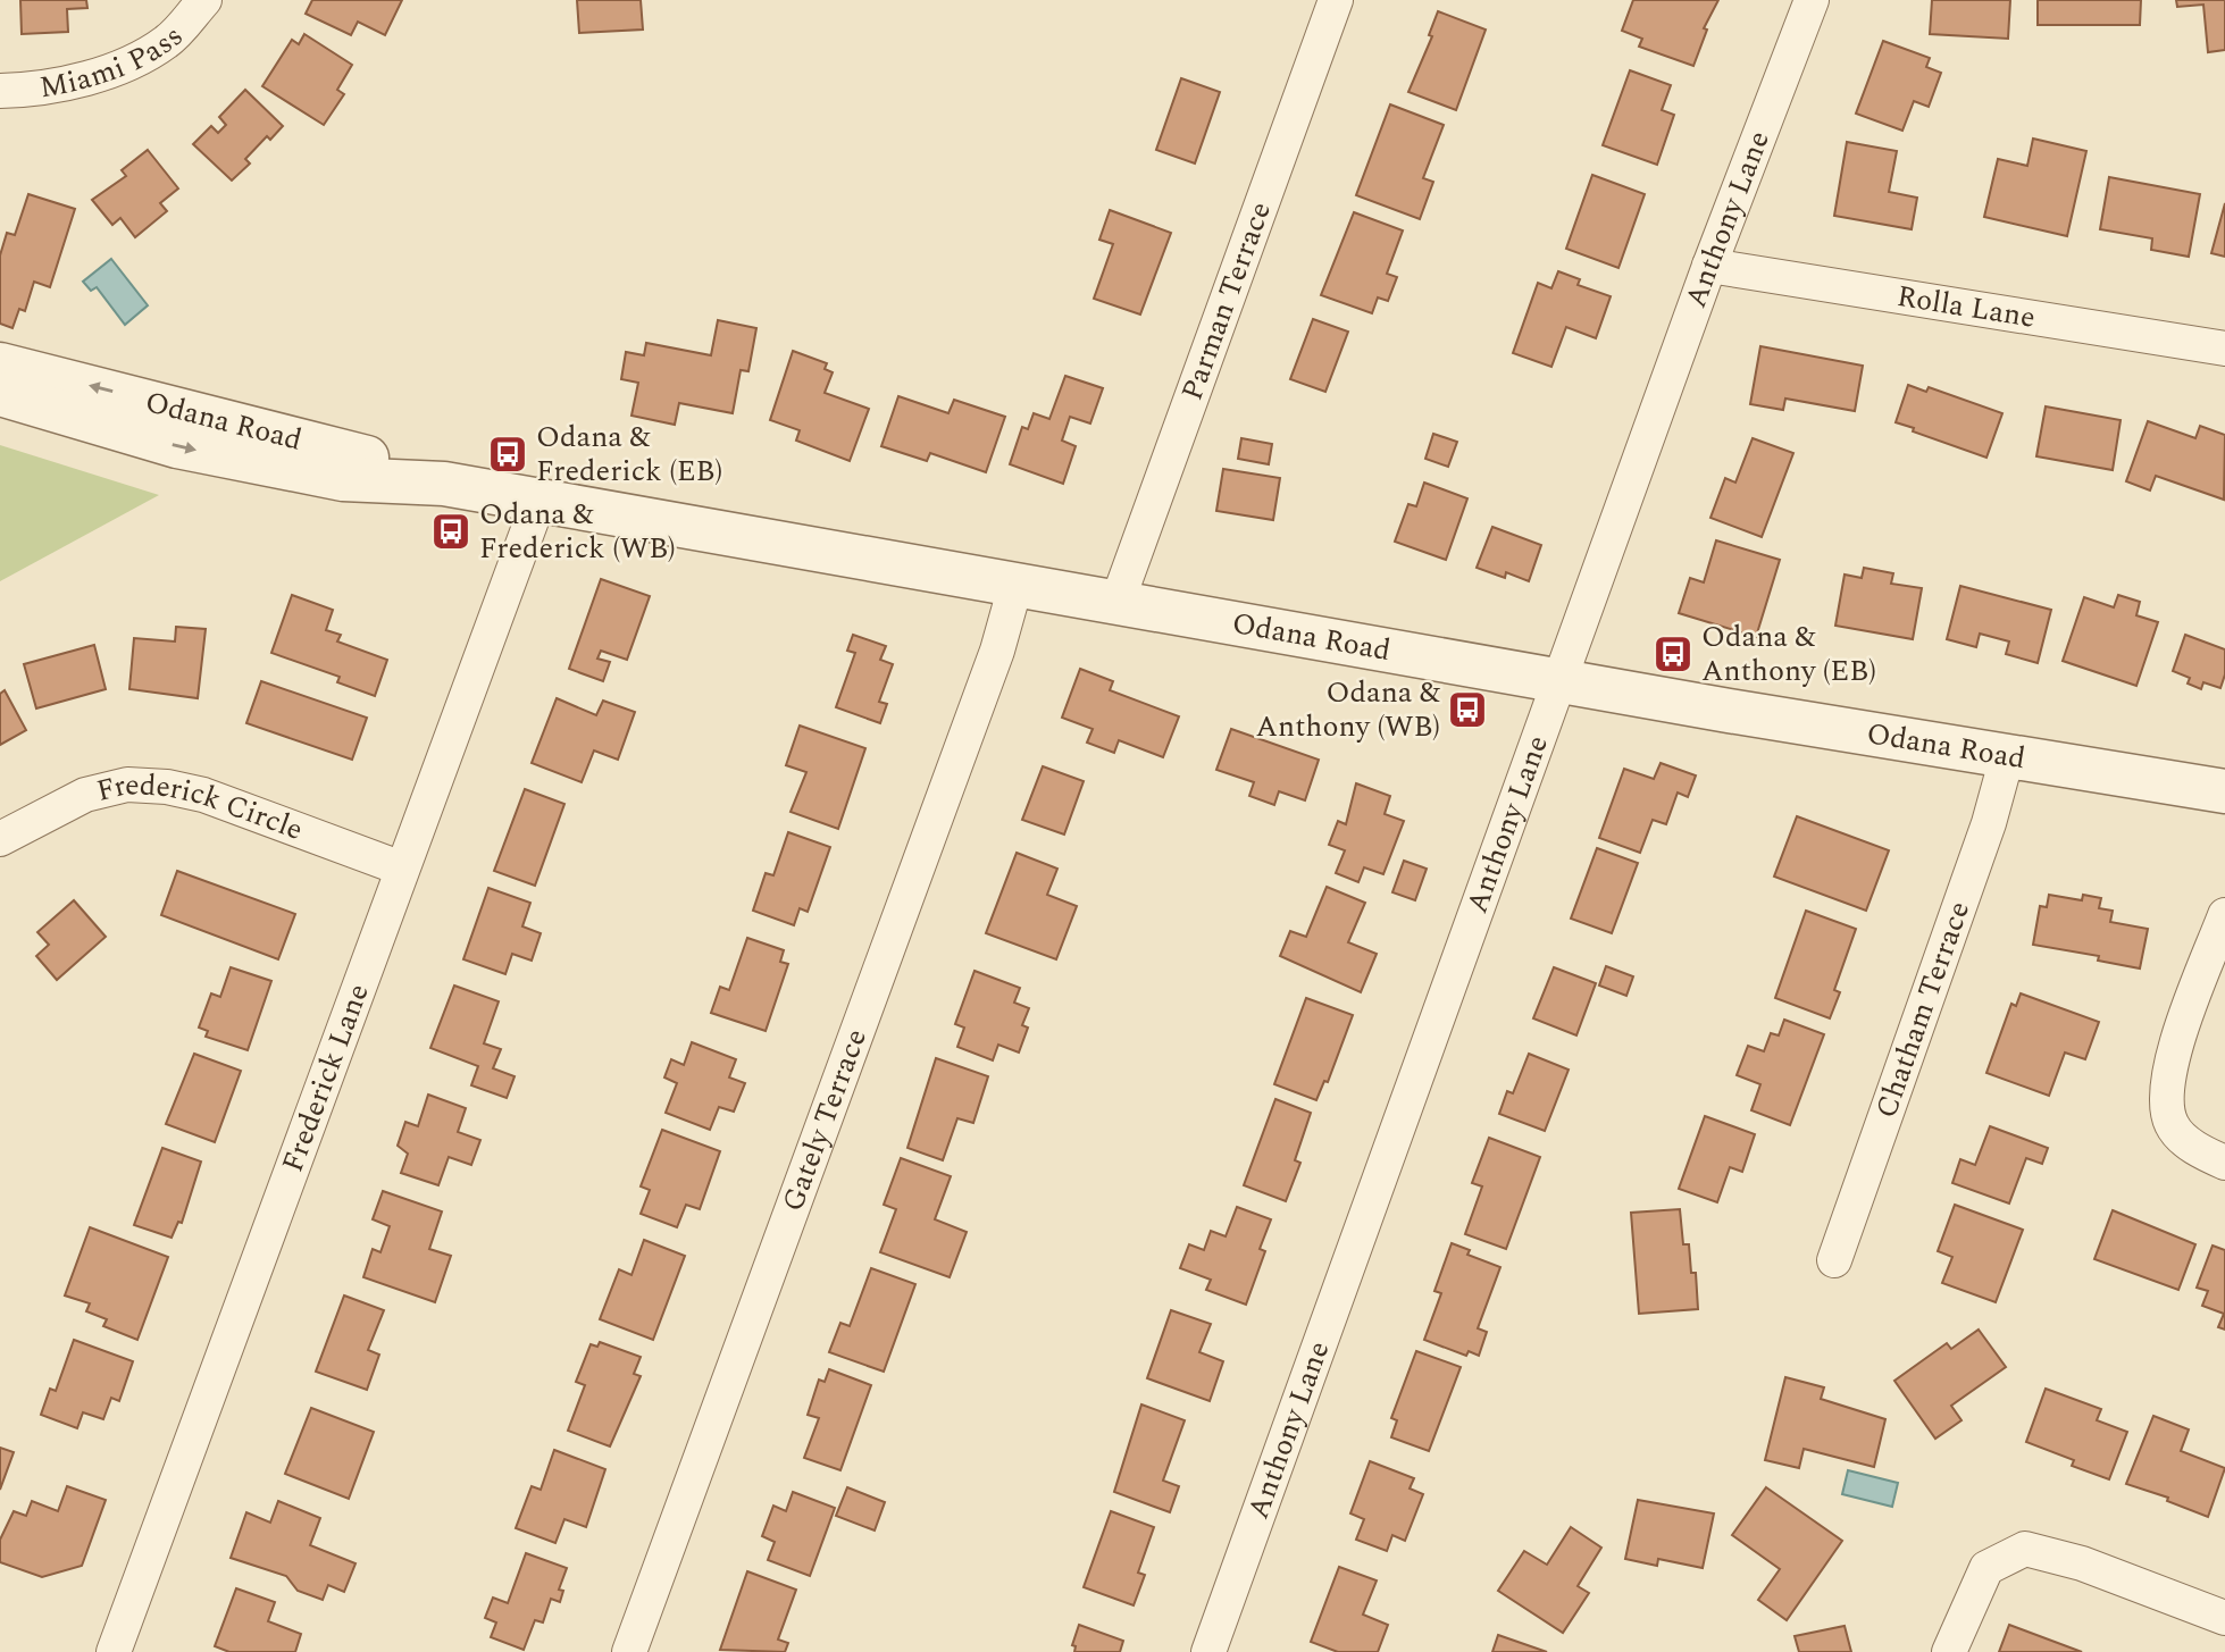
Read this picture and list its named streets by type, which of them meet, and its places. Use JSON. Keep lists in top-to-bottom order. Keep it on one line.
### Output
{"streets":{"street":["Miami Pass","Anthony Lane","Parman Terrace","Rolla Lane","Odana Road","Frederick Circle","Chatham Terrace","Frederick Lane","Gately Terrace"]},"crossings":[["Anthony Lane","Rolla Lane"],["Anthony Lane","Odana Road"],["Parman Terrace","Odana Road"],["Odana Road","Chatham Terrace"],["Odana Road","Frederick Lane"],["Odana Road","Gately Terrace"],["Frederick Circle","Frederick Lane"]],"places":{"bus stop":["Odana & Frederick (EB)","Odana & Frederick (WB)","Odana & Anthony (EB)","Odana & Anthony (WB)"]}}
